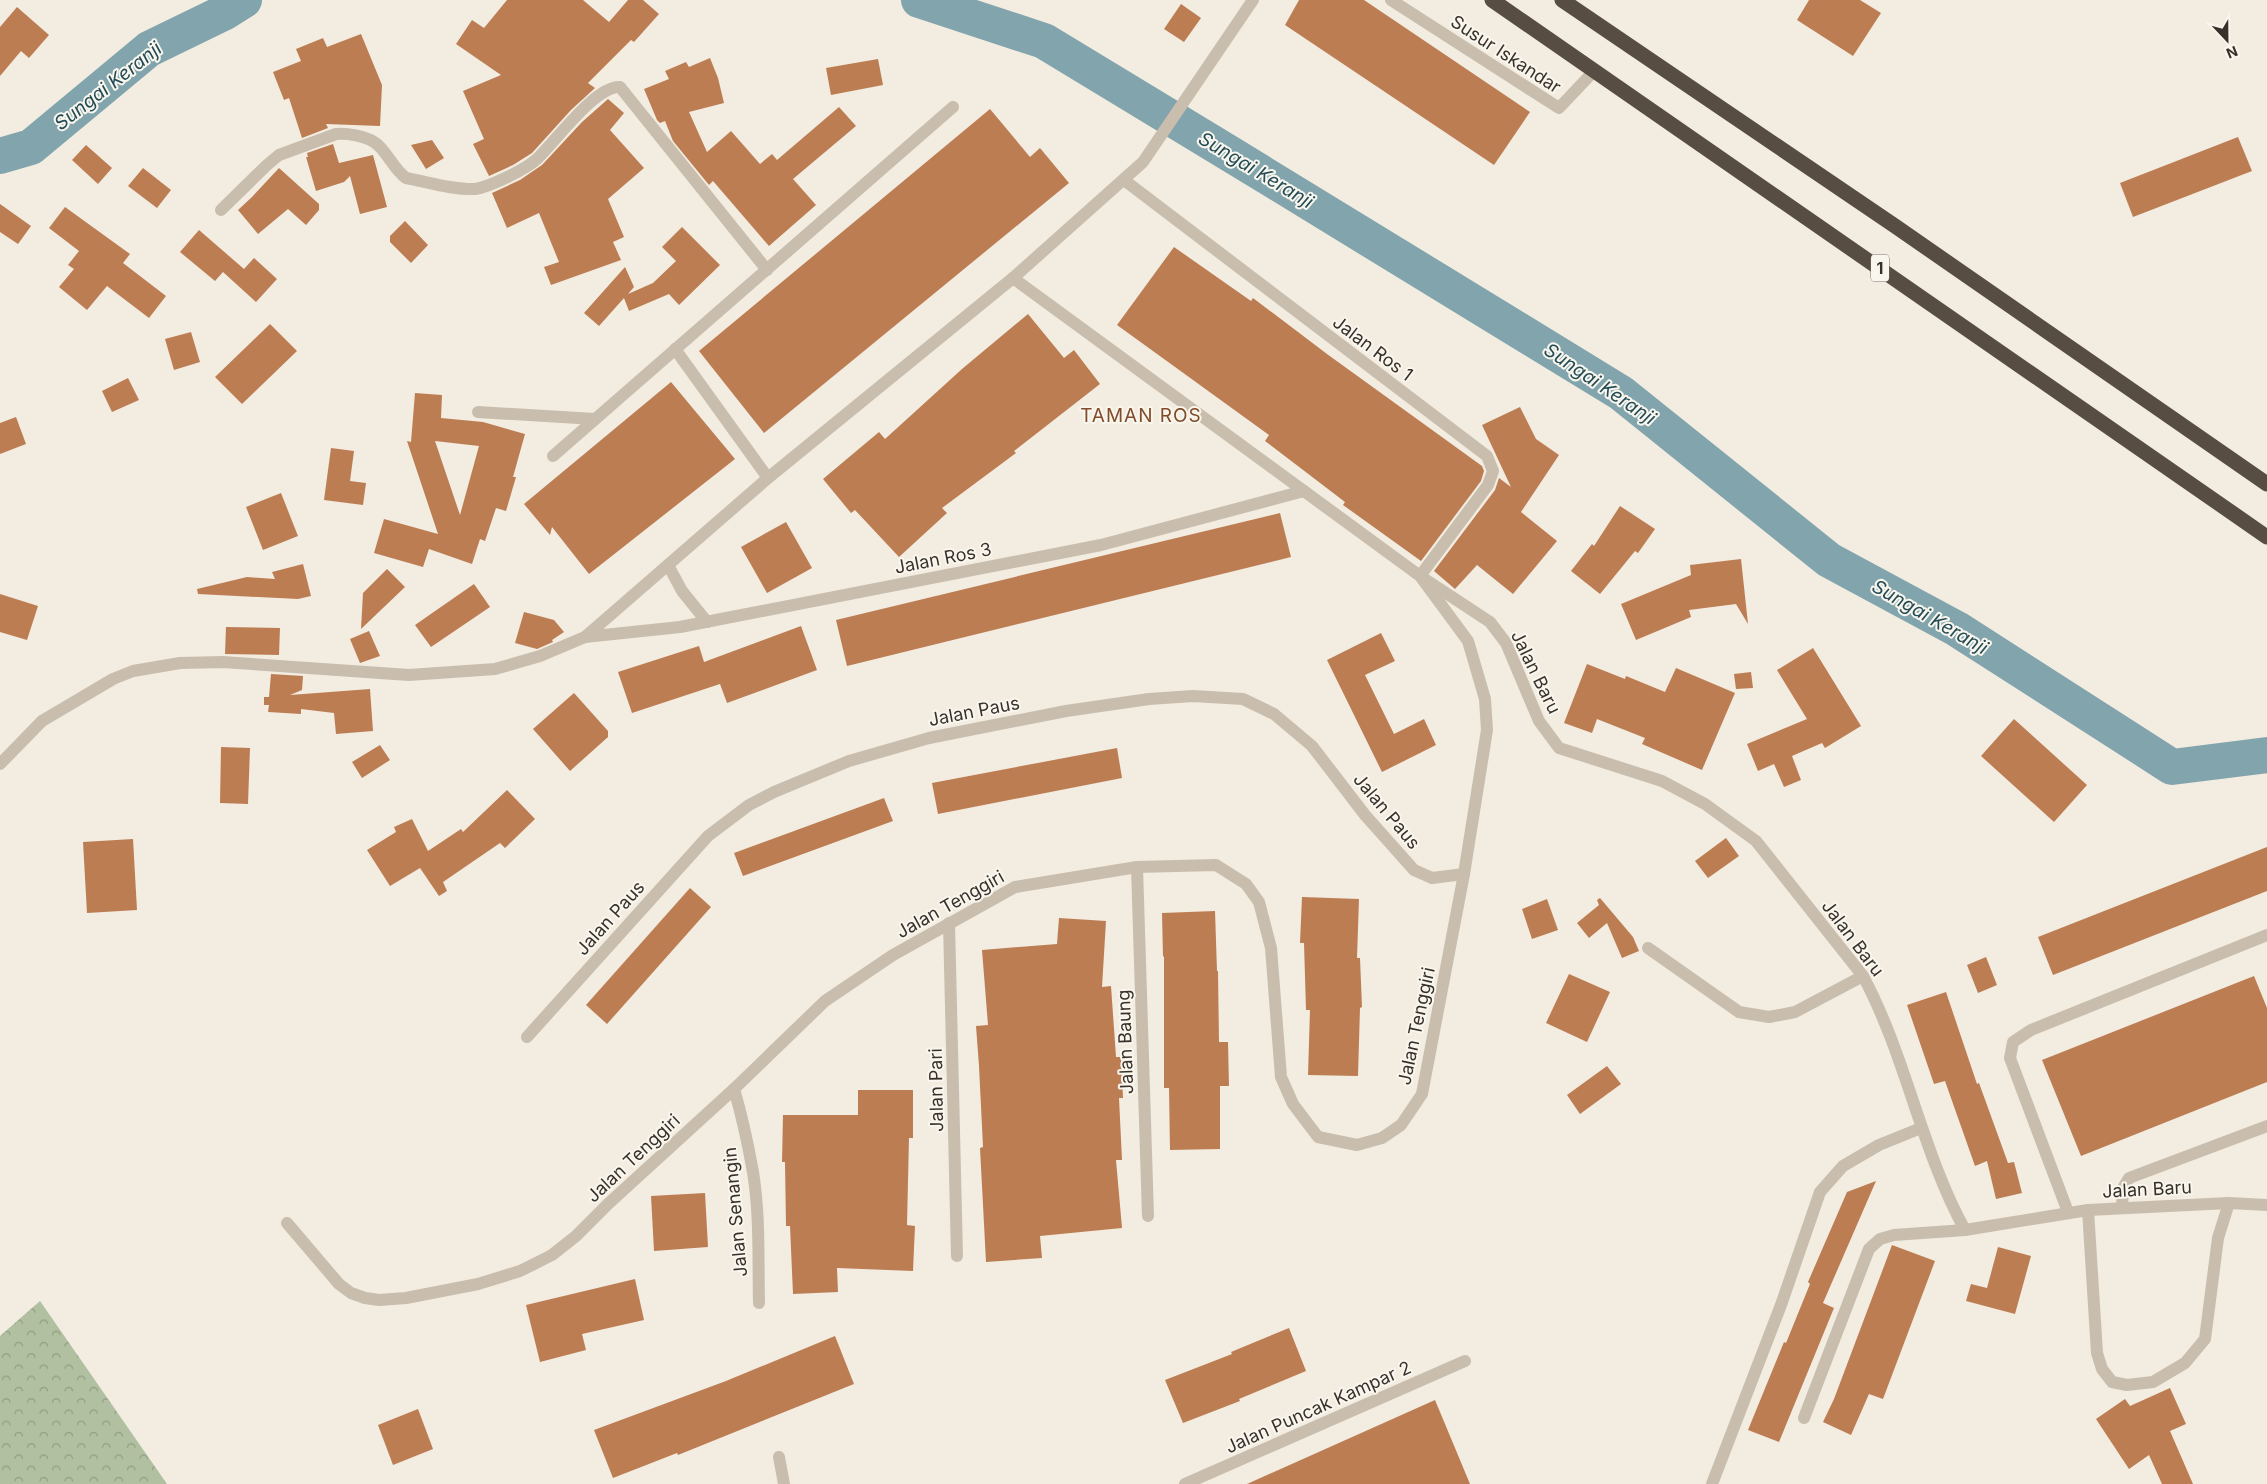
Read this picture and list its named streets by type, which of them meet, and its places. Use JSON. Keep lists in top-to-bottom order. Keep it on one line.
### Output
{"streets":{"highway":["1"],"street":["Susur Iskandar","Jalan Ros 1","Jalan Ros 3","Jalan Baru","Jalan Paus","Jalan Tenggiri","Jalan Baung","Jalan Pari","Jalan Senangin","Jalan Puncak Kampar 2"]},"crossings":[["Susur Iskandar","1"],["Jalan Ros 1","Jalan Baru"],["Jalan Ros 1","Jalan Tenggiri"],["Jalan Baru","Jalan Tenggiri"],["Jalan Paus","Jalan Tenggiri"],["Jalan Tenggiri","Jalan Baung"],["Jalan Tenggiri","Jalan Pari"],["Jalan Tenggiri","Jalan Senangin"]],"districts":["TAMAN ROS"],"water":["Sungai Keranji"],"north":"bottom"}
